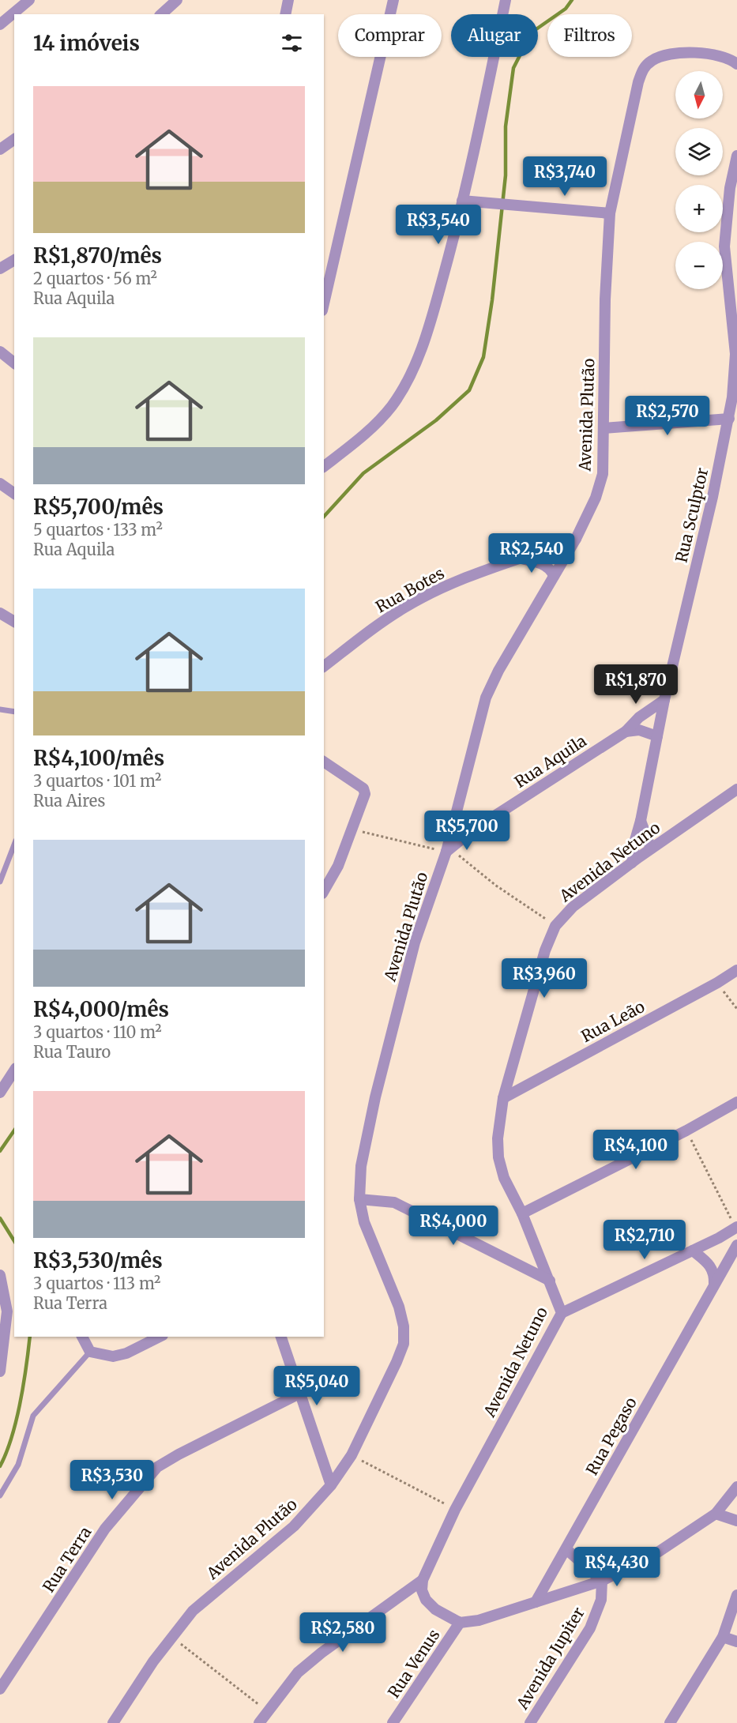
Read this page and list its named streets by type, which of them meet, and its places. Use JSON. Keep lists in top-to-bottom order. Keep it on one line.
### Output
{"streets":{"street":["Avenida Plutão","Rua Sculptor","Rua Botes","Rua Aquila","Avenida Netuno","Rua Leão","Rua Pegaso","Rua Terra","Avenida Jupiter","Rua Venus"]},"crossings":[["Avenida Plutão","Rua Botes"],["Avenida Plutão","Rua Aquila"],["Rua Sculptor","Rua Aquila"],["Rua Sculptor","Avenida Netuno"],["Avenida Netuno","Rua Leão"]],"north":"bottom","page":{"chip":["Comprar","Alugar","Filtros"],"heading":"14 imóveis","map_buttons":["+","−"],"list":[{"name":"R$1,870/mês","note":"2 quartos · 56 m² · Rua Aquila"},{"name":"R$5,700/mês","note":"5 quartos · 133 m² · Rua Aquila"},{"name":"R$4,100/mês","note":"3 quartos · 101 m² · Rua Aires"},{"name":"R$4,000/mês","note":"3 quartos · 110 m² · Rua Tauro"},{"name":"R$3,530/mês","note":"3 quartos · 113 m² · Rua Terra"}],"price":["R$3,740","R$3,540","R$2,570","R$2,540","R$1,870","R$5,700","R$3,960","R$4,100","R$4,000","R$2,710","R$5,040","R$3,530","R$4,430","R$2,580"]}}
